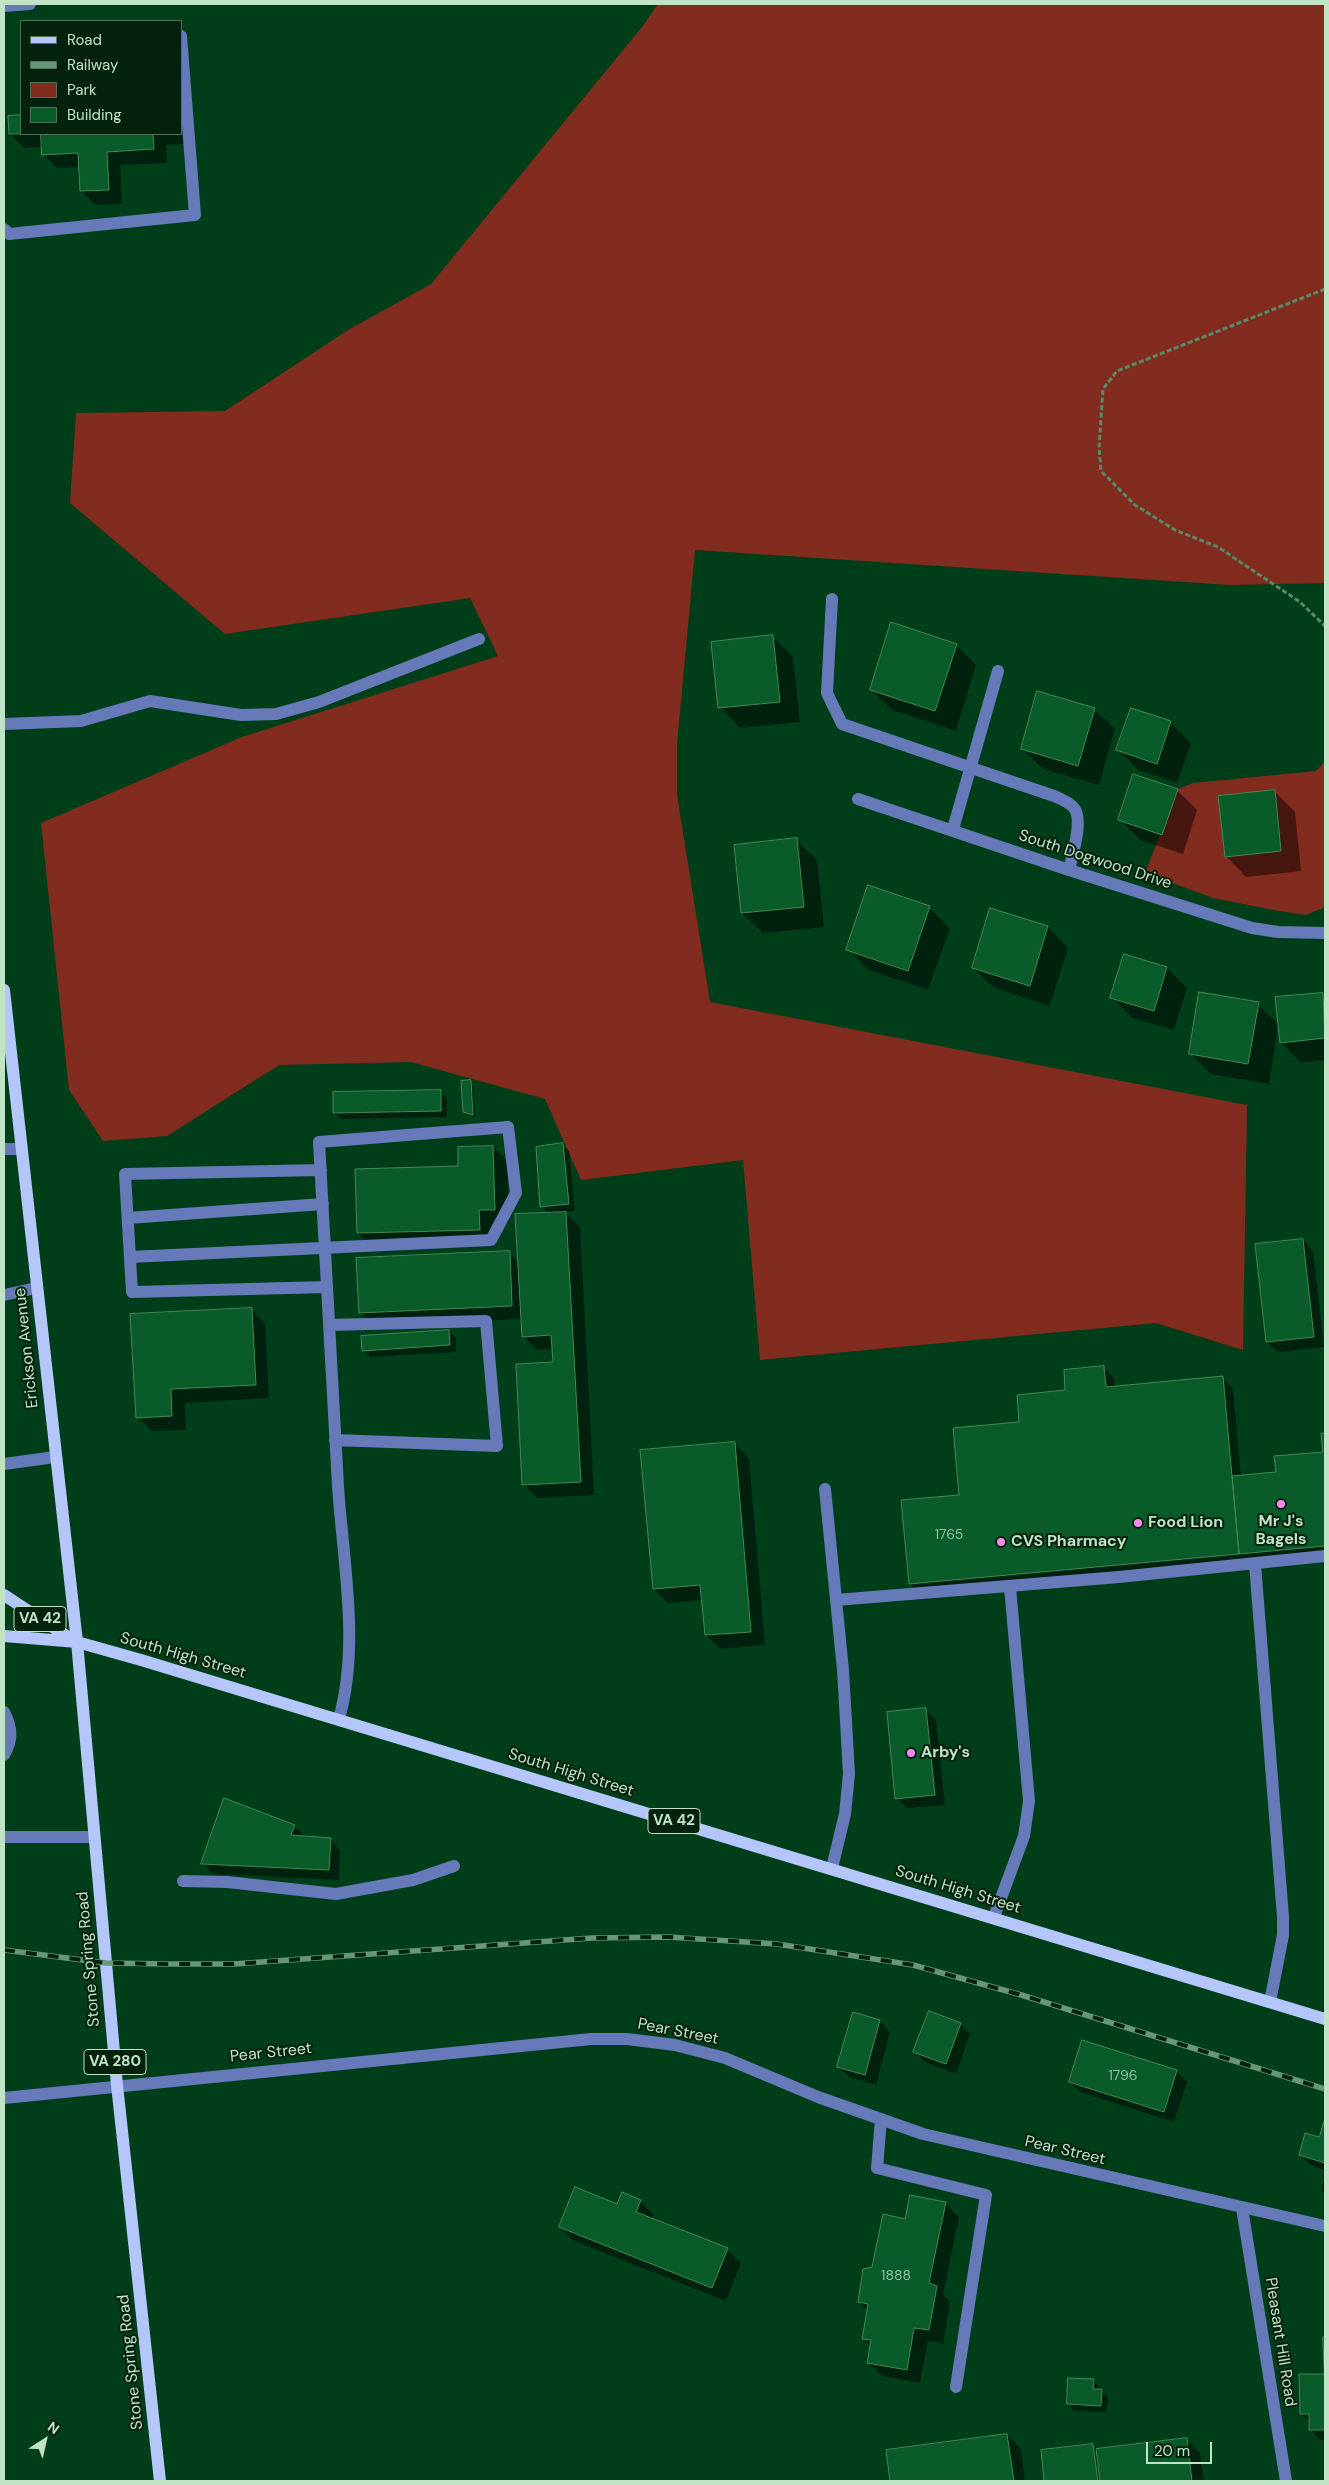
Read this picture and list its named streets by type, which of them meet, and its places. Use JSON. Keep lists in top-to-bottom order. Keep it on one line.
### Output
{"streets":{"main road":["Erickson Avenue","VA 42","South High Street","Stone Spring Road","VA 280"],"street":["South Dogwood Drive","Pear Street","Pleasant Hill Road"]},"crossings":[["Erickson Avenue","VA 42"],["Erickson Avenue","South High Street"],["Erickson Avenue","Stone Spring Road"],["VA 42","South High Street"],["VA 42","Stone Spring Road"],["South High Street","Stone Spring Road"],["Stone Spring Road","Pear Street"],["Pear Street","Pleasant Hill Road"]],"places":["Mr J's Bagels","Food Lion","CVS Pharmacy","Arby's"],"house_numbers":["1765","1796","1888"],"legend":["Road","Railway","Park","Building"],"scale_bar":"20 m","north":"top right"}
